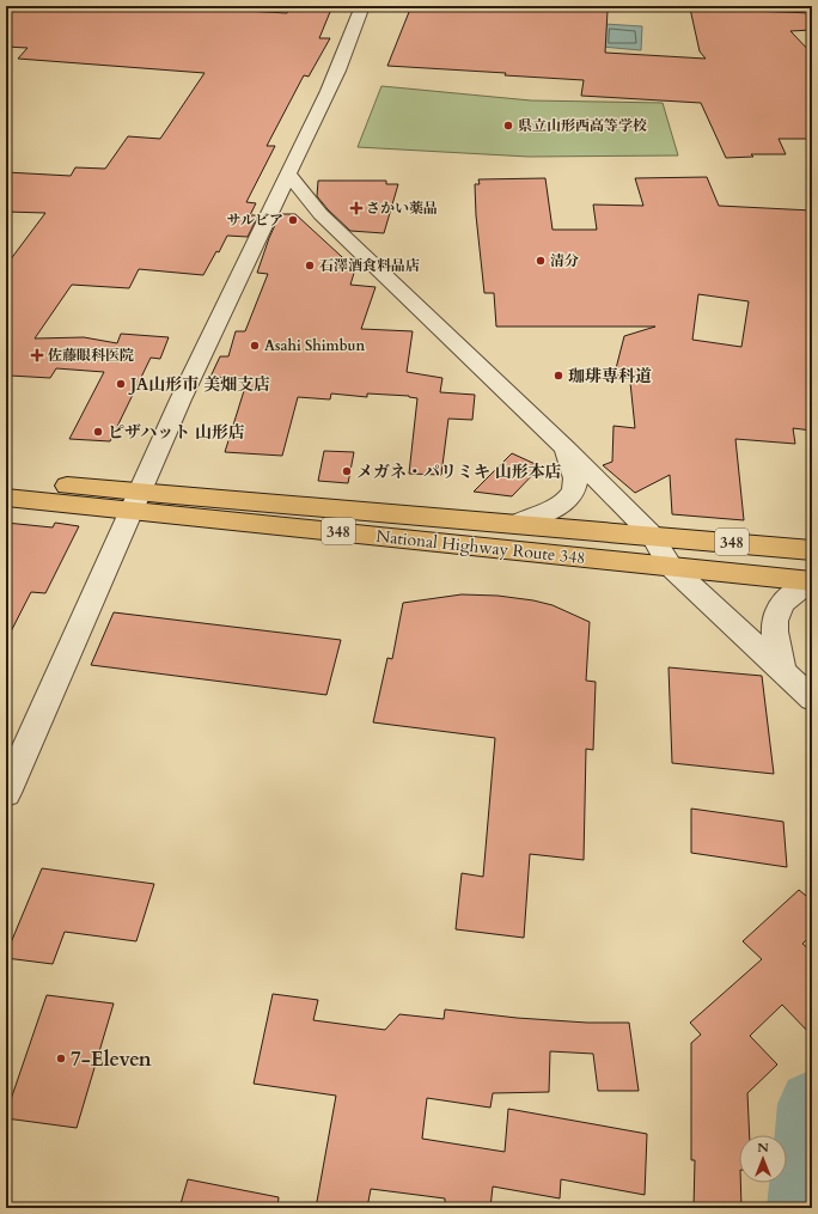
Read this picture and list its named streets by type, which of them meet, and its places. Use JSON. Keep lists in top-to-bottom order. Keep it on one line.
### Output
{"streets":{"highway":["348","National Highway Route 348"]},"places":{"other":["県立山形西高等学校","サルビア","清分","石澤酒食料品店","Asahi Shimbun","珈琲専科道","JA山形市 美畑支店","ピザハット 山形店","メガネ・パリミキ 山形本店","7-Eleven"],"health":["さかい薬品","佐藤眼科医院"]},"north":"top"}
